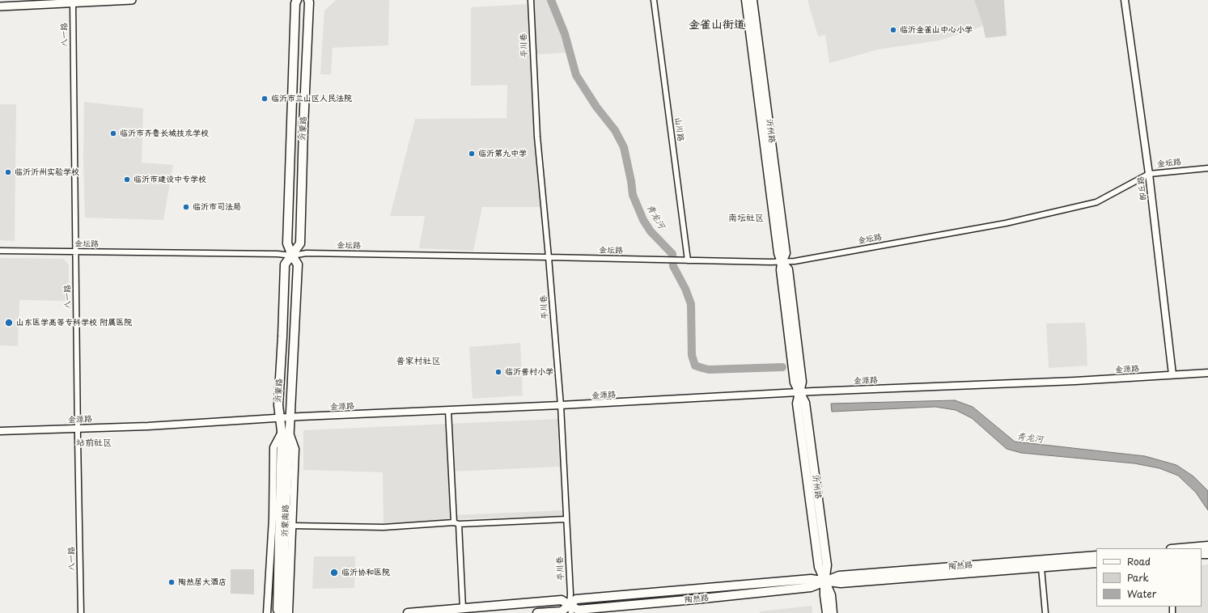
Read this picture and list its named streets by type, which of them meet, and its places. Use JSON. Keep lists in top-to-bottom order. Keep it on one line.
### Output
{"streets":{"main road":["沂蒙路","沂州路","沂蒙南路","陶然路"],"street":["八一路","平川巷","山川路","金坛路","即丘路","金源路"]},"crossings":[["八一路","金坛路"],["八一路","金源路"],["平川巷","金坛路"],["平川巷","金源路"],["平川巷","陶然路"],["沂蒙路","金坛路"],["沂蒙路","金源路"],["沂蒙路","沂蒙南路"],["山川路","金坛路"],["沂州路","金坛路"],["沂州路","金源路"],["沂州路","陶然路"],["金坛路","即丘路"],["即丘路","金源路"]],"districts":["金雀山街道","南坛社区","普家村社区","站前社区"],"water":["青龙河"],"places":["临沂金雀山中心小学","临沂市兰山区人民法院","临沂市齐鲁长城技术学校","临沂第九中学","临沂沂州实验学校","临沂市建设中专学校","临沂市司法局","山东医学高等专科学校 附属医院","临沂普村小学","临沂协和医院","陶然居大酒店"],"legend":["Road","Park","Water"]}
